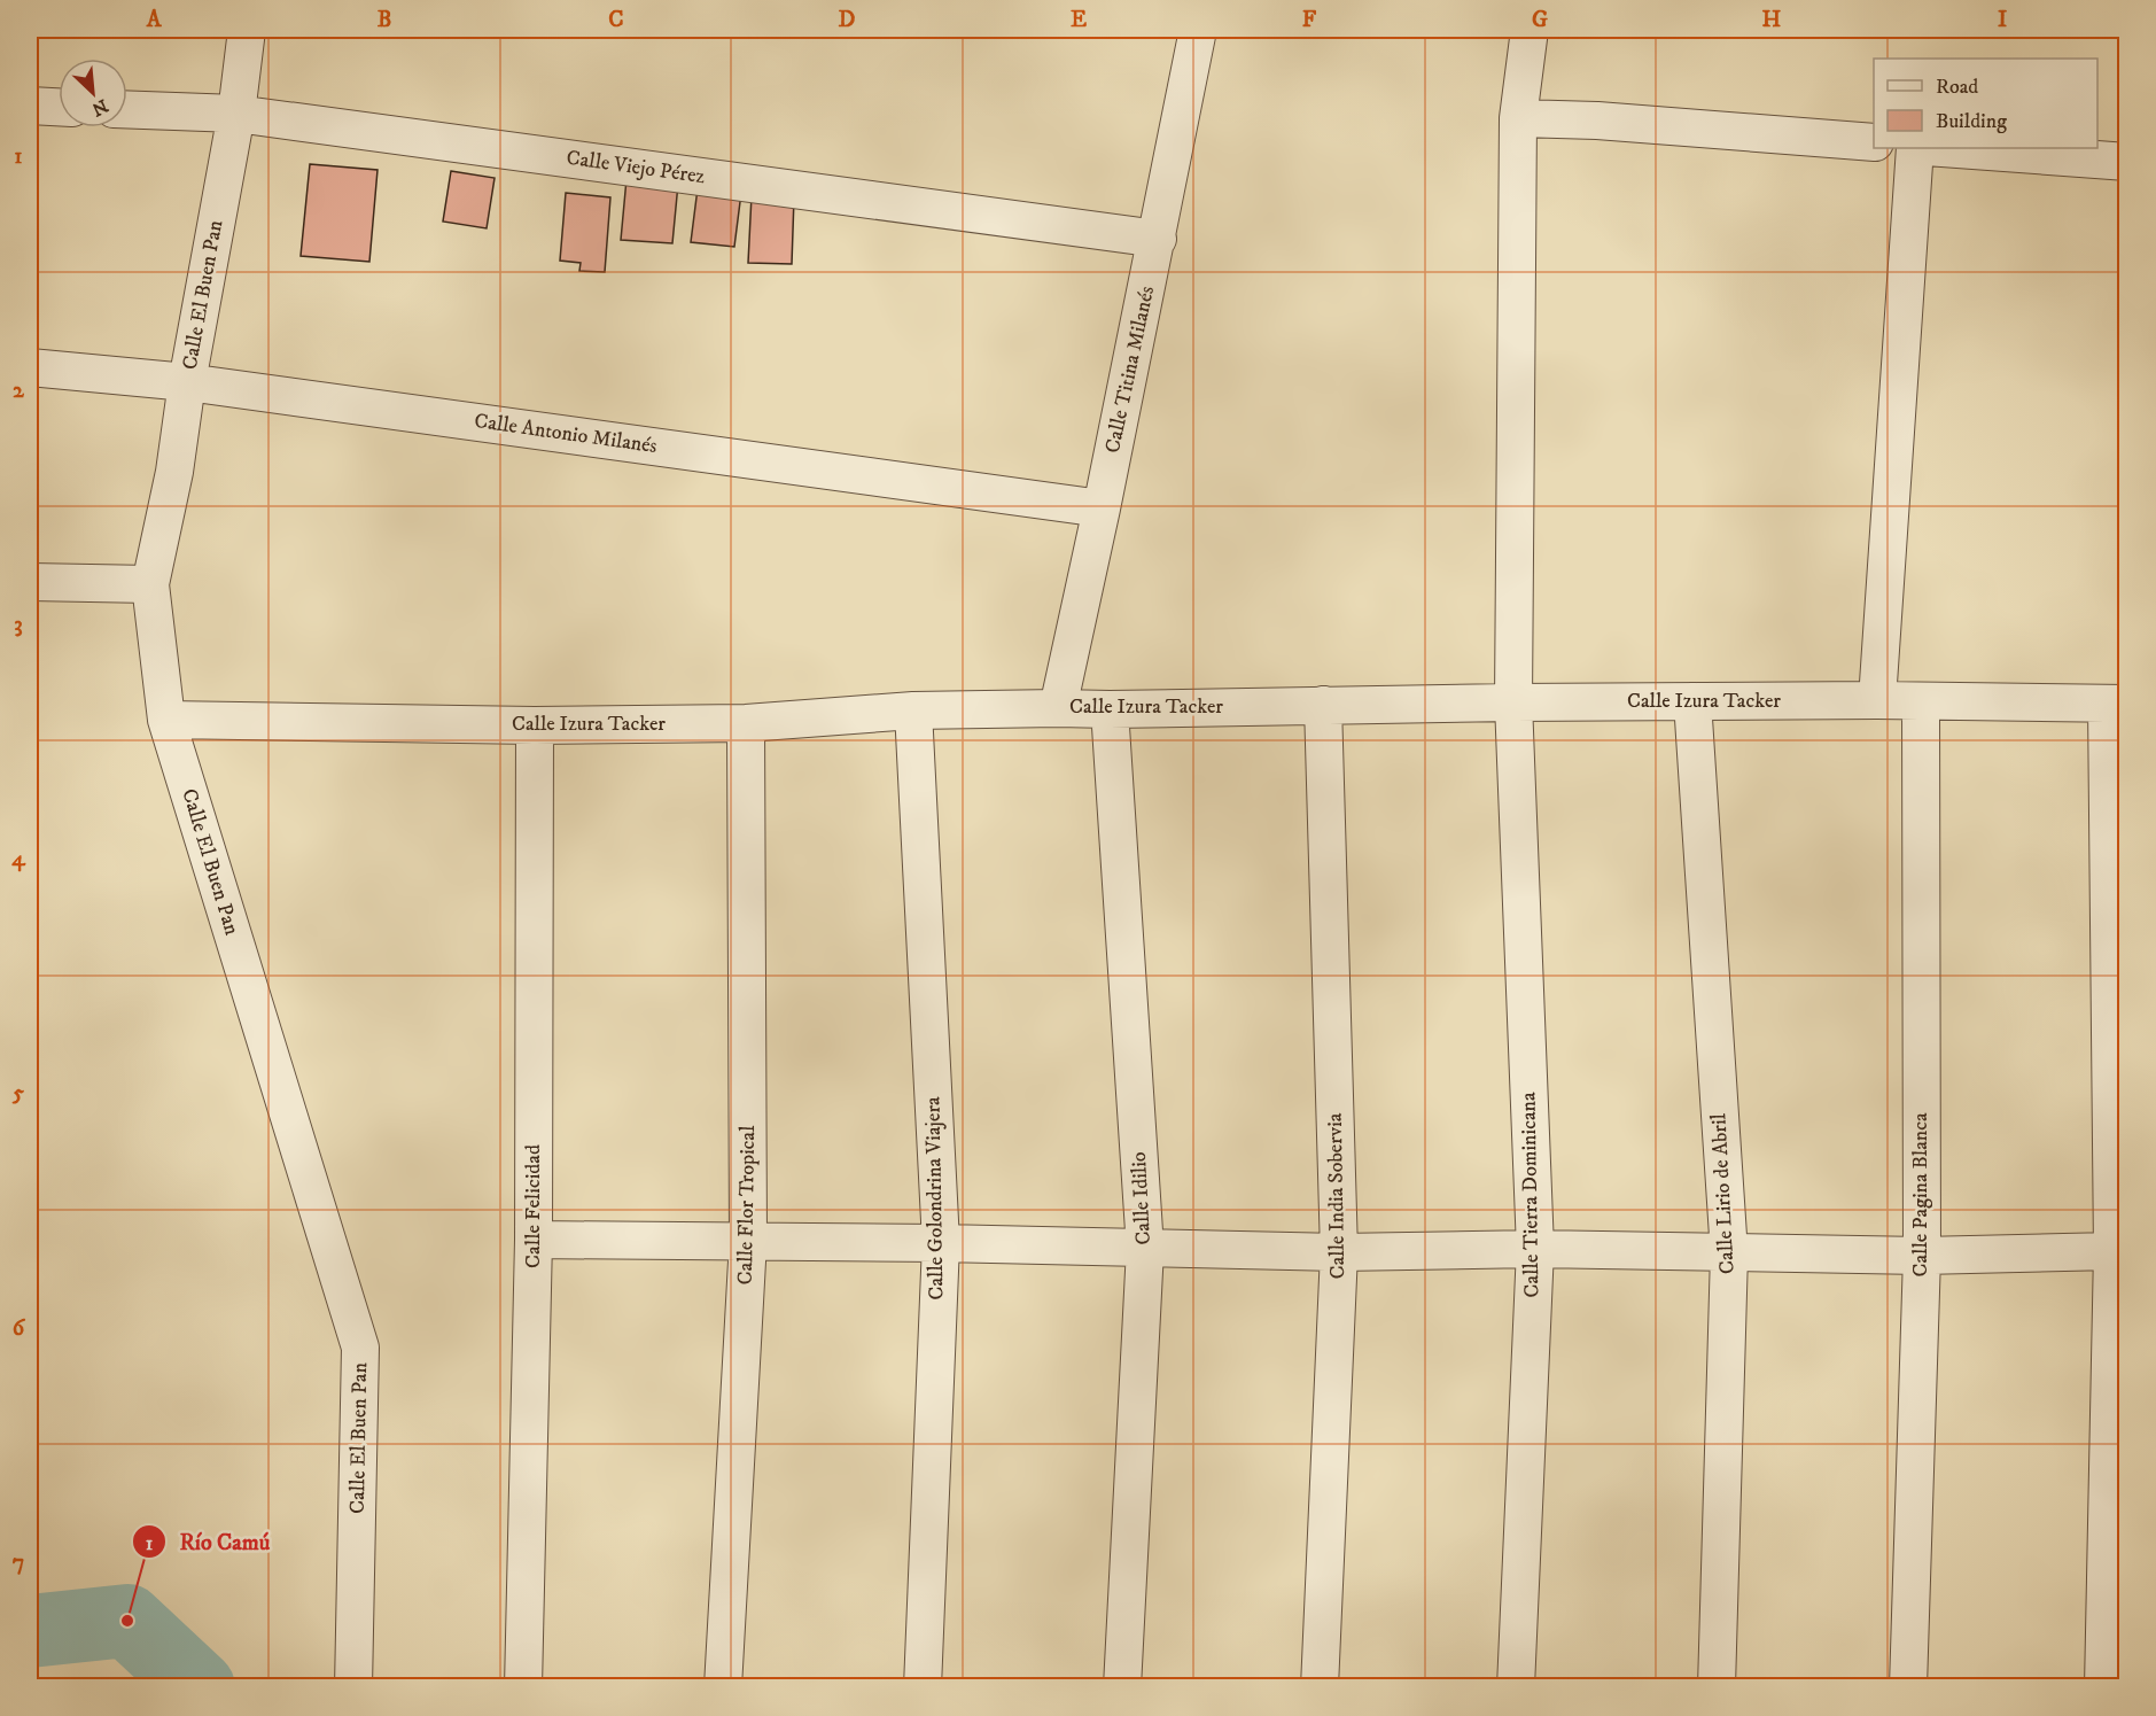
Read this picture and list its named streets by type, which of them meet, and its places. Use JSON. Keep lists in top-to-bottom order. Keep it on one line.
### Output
{"streets":{"street":["Calle Viejo Pérez","Calle El Buen Pan","Calle Titina Milanés","Calle Antonio Milanés","Calle Izura Tacker","Calle Lirio de Abril","Calle Tierra Dominicana","Calle Pagina Blanca","Calle India Sobervia","Calle Golondrina Viajera","Calle Idilio","Calle Flor Tropical","Calle Felicidad"]},"crossings":[["Calle Viejo Pérez","Calle El Buen Pan"],["Calle Viejo Pérez","Calle Titina Milanés"],["Calle El Buen Pan","Calle Antonio Milanés"],["Calle El Buen Pan","Calle Izura Tacker"],["Calle Titina Milanés","Calle Antonio Milanés"],["Calle Titina Milanés","Calle Izura Tacker"],["Calle Izura Tacker","Calle Lirio de Abril"],["Calle Izura Tacker","Calle Tierra Dominicana"],["Calle Izura Tacker","Calle Pagina Blanca"],["Calle Izura Tacker","Calle India Sobervia"],["Calle Izura Tacker","Calle Golondrina Viajera"],["Calle Izura Tacker","Calle Idilio"],["Calle Izura Tacker","Calle Flor Tropical"],["Calle Izura Tacker","Calle Felicidad"]],"places":["Río Camú"],"legend":["Road","Building"],"north":"bottom right","grid":{"columns":["A","B","C","D","E","F","G","H","I"],"rows":["1","2","3","4","5","6","7"]}}
